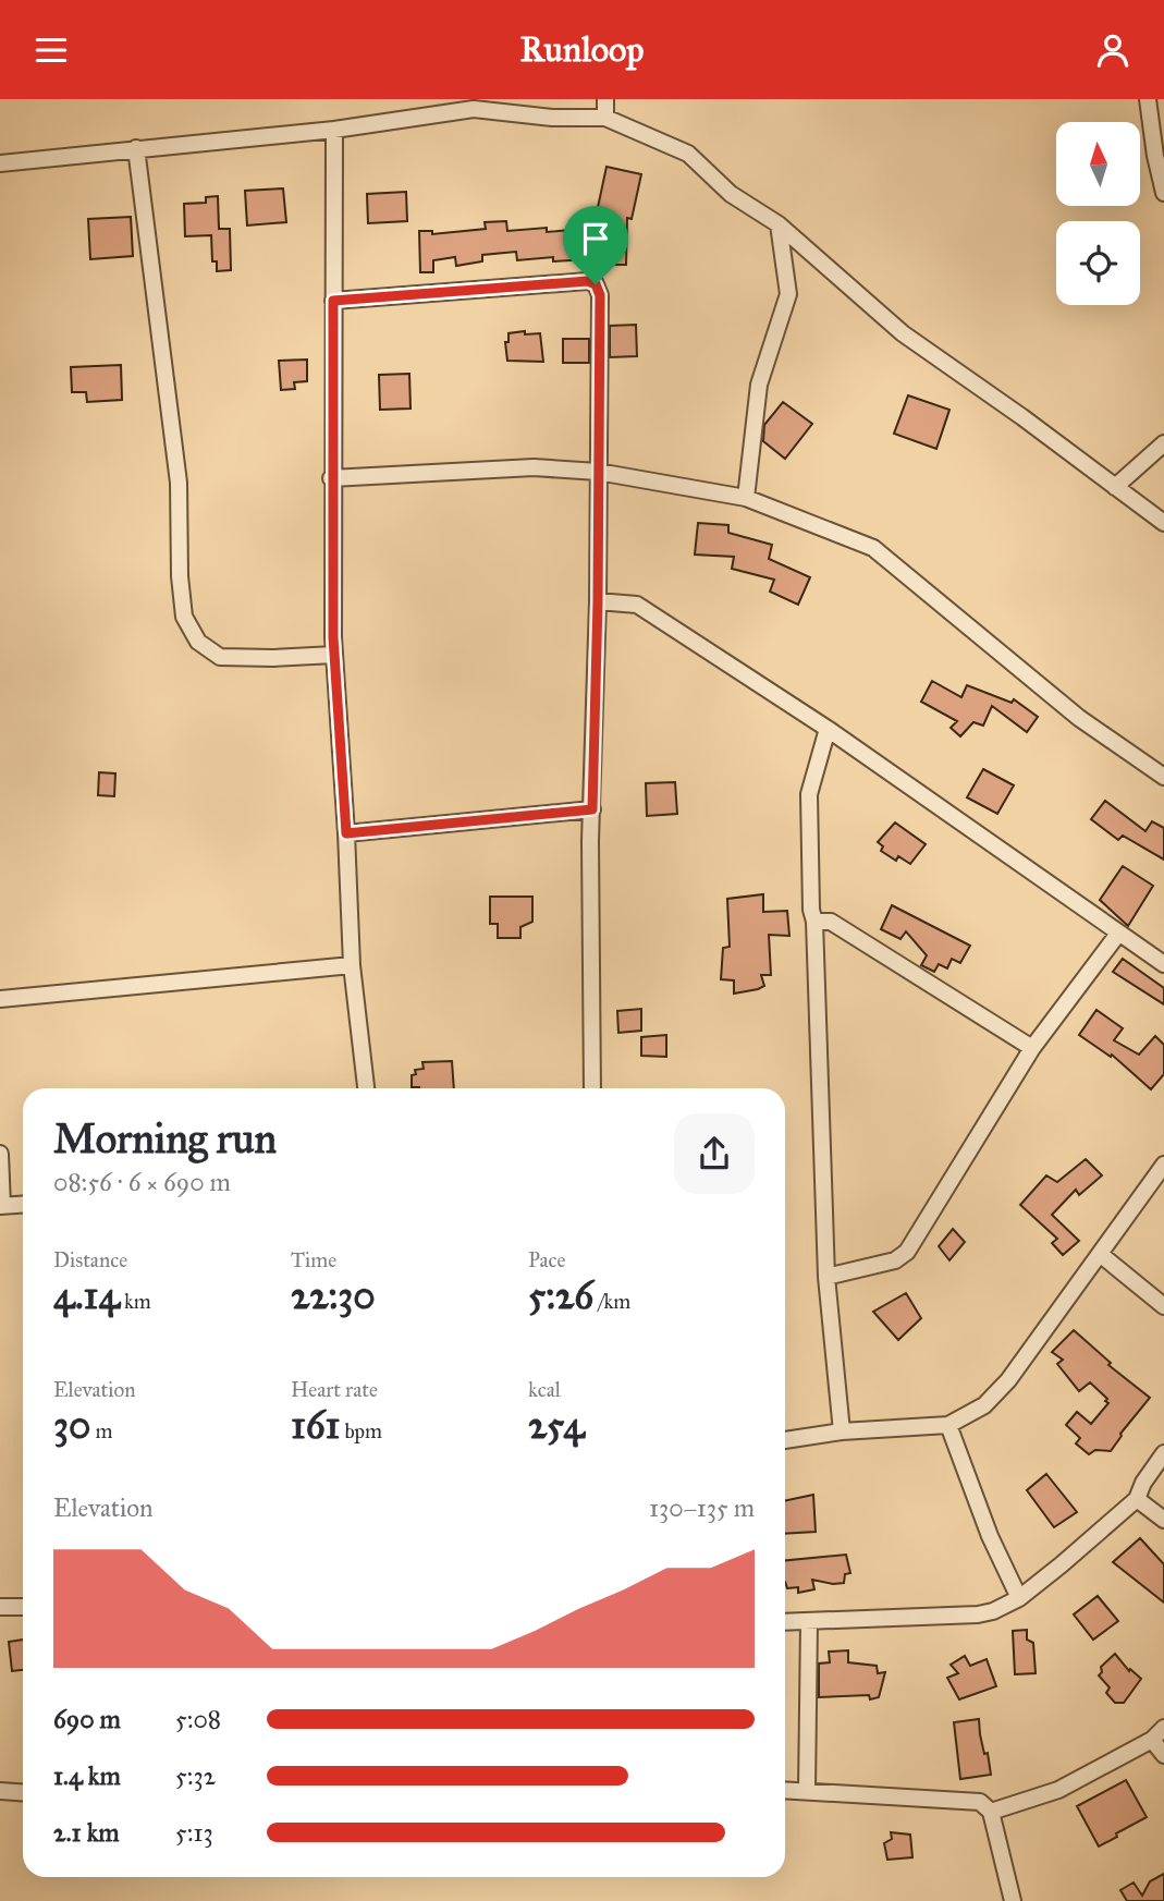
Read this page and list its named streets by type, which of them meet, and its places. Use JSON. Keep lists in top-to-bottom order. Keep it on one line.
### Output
{"north":"top","page":{"header":"Runloop","heading":["Morning run","08:56 · 6 × 690 m"],"stats":[["Distance","4.14 km"],["Time","22:30"],["Pace","5:26 /km"],["Elevation","30 m"],["Heart rate","161 bpm"],["kcal","254"]],"chart":["Elevation","130–135 m"],"list":[{"name":"690 m","note":"5:08"},{"name":"1.4 km","note":"5:32"},{"name":"2.1 km","note":"5:13"}]}}
